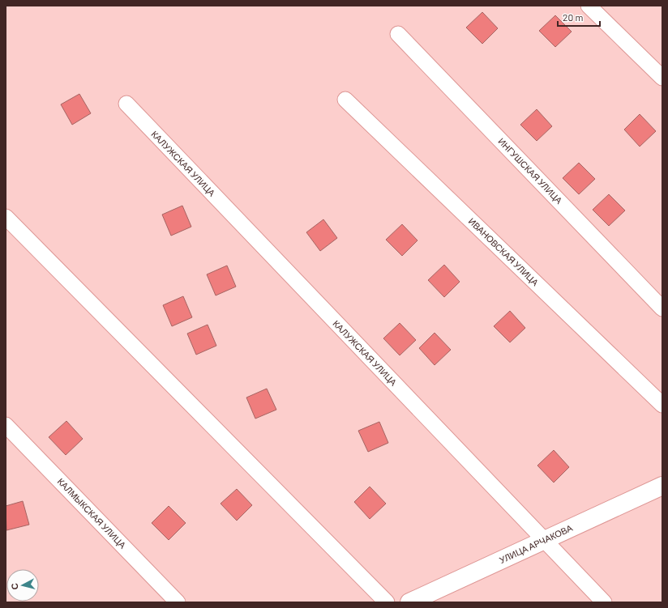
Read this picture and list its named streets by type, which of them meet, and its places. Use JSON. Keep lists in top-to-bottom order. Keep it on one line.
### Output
{"streets":{"street":["КАЛУЖСКАЯ УЛИЦА","ИНГУШСКАЯ УЛИЦА","ИВАНОВСКАЯ УЛИЦА","КАЛМЫКСКАЯ УЛИЦА","УЛИЦА АРЧАКОВА"]},"crossings":[["КАЛУЖСКАЯ УЛИЦА","УЛИЦА АРЧАКОВА"]],"scale_bar":"20 m","north":"left"}
